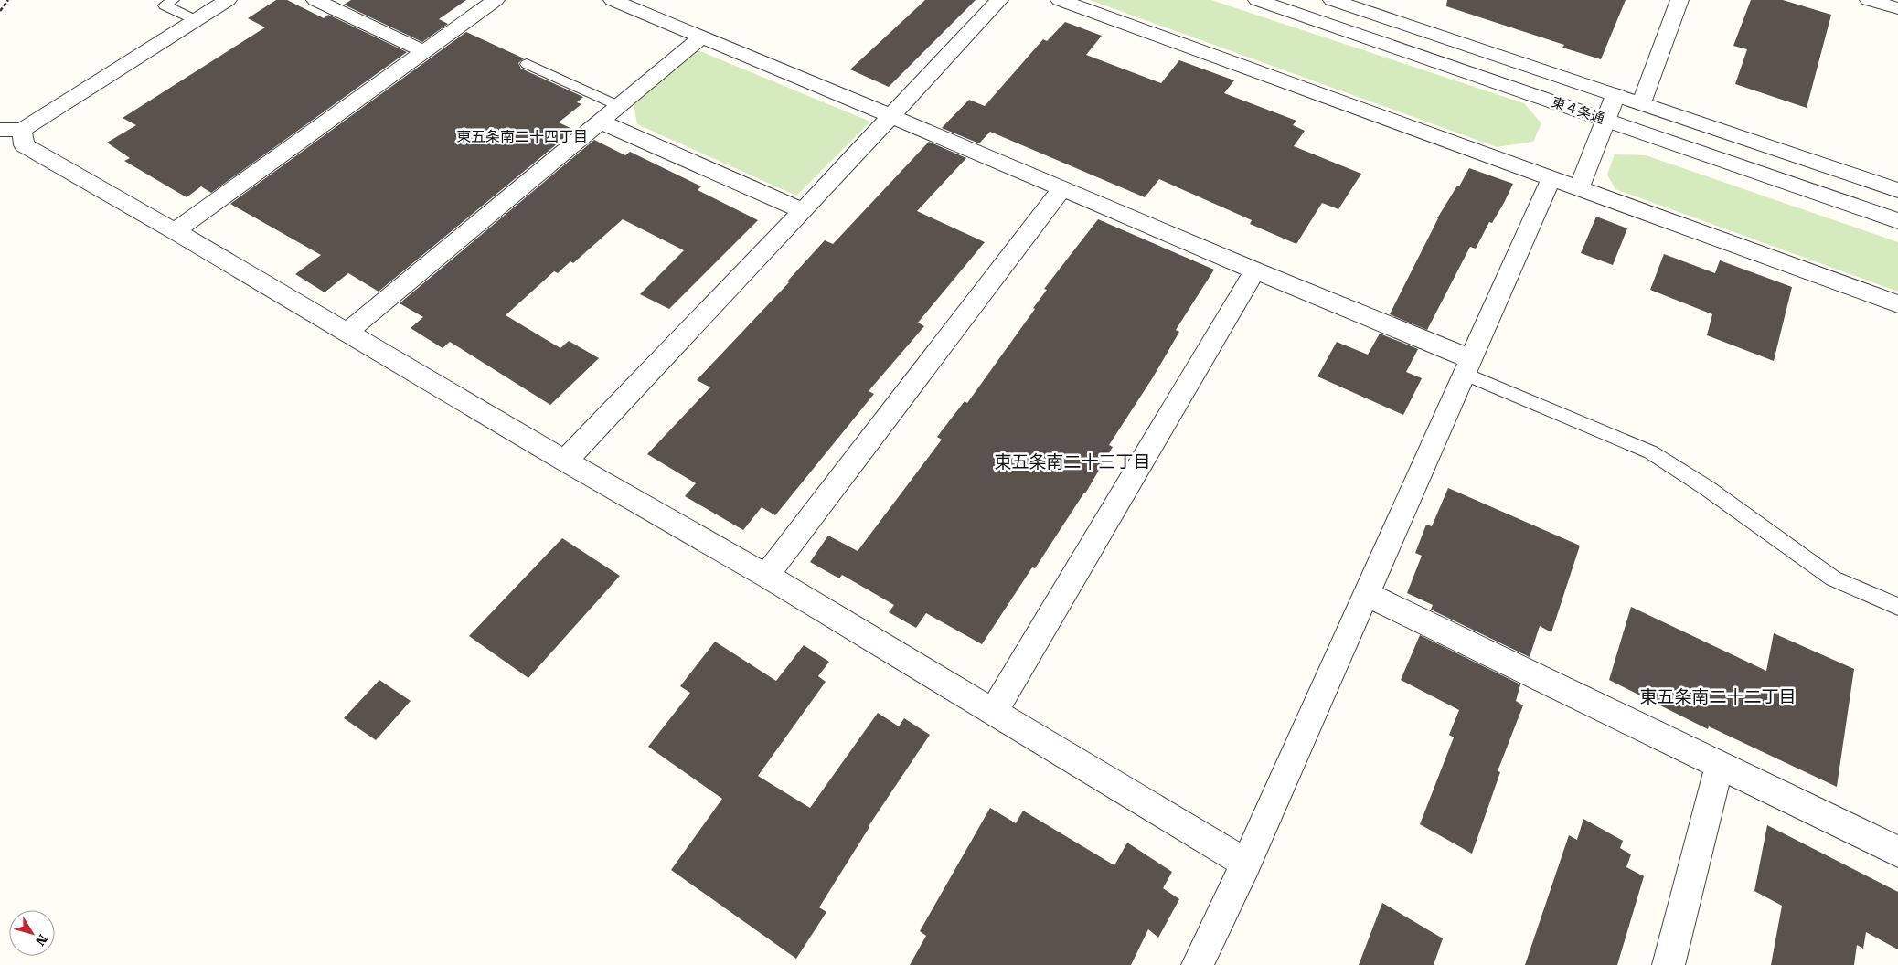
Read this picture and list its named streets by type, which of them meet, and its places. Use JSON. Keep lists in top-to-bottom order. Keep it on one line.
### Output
{"streets":{"street":["東４条通"]},"districts":["東五条南二十四丁目","東五条南二十三丁目","東五条南二十二丁目"],"north":"bottom right"}
